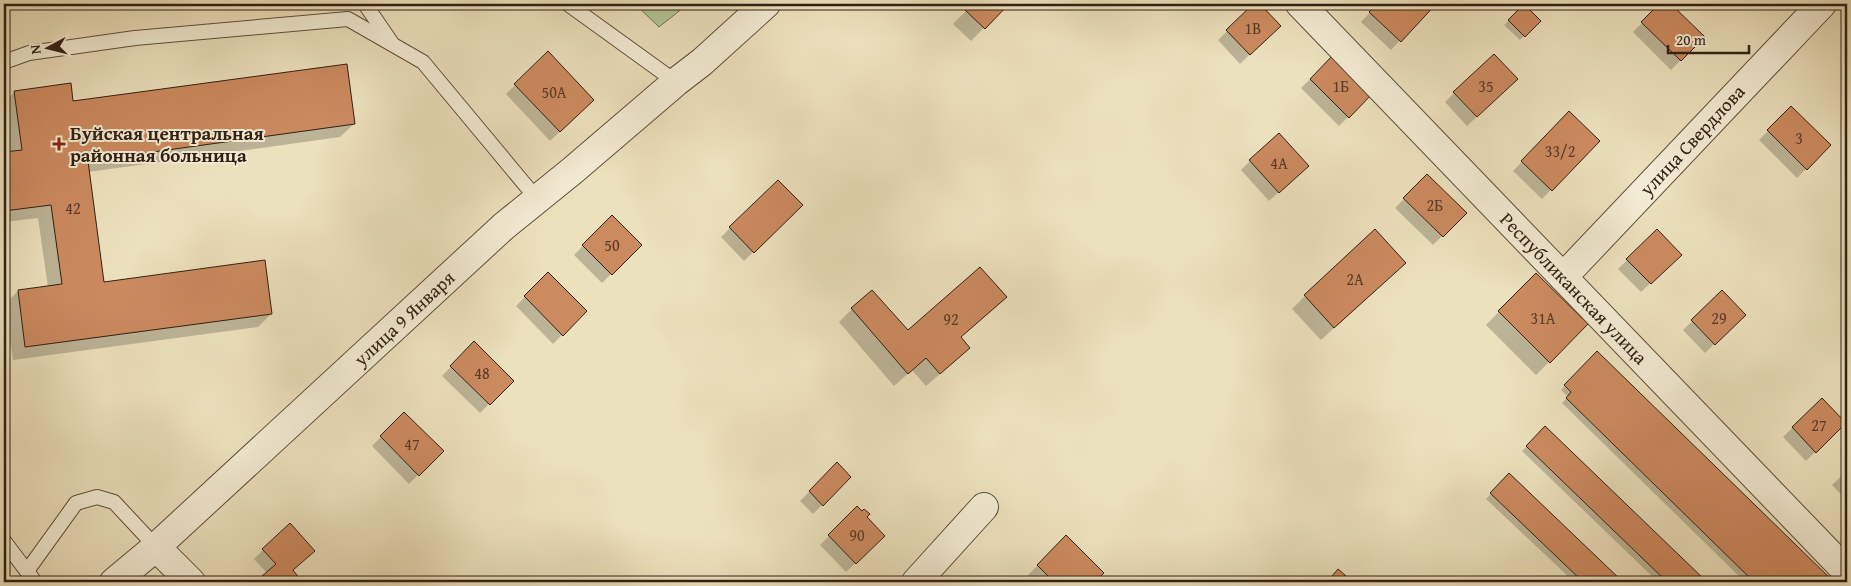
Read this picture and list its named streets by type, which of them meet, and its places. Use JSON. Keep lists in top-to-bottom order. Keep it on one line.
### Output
{"streets":{"street":["улица Свердлова","Республиканская улица","улица 9 Января"]},"crossings":[["улица Свердлова","Республиканская улица"]],"places":{"health":["Буйская центральная районная больница"]},"house_numbers":["1В","1Б","35","50А","3","33/2","4А","2Б","42","50","2А","31А","29","92","48","27","47","90"],"scale_bar":"20 m","north":"left"}
